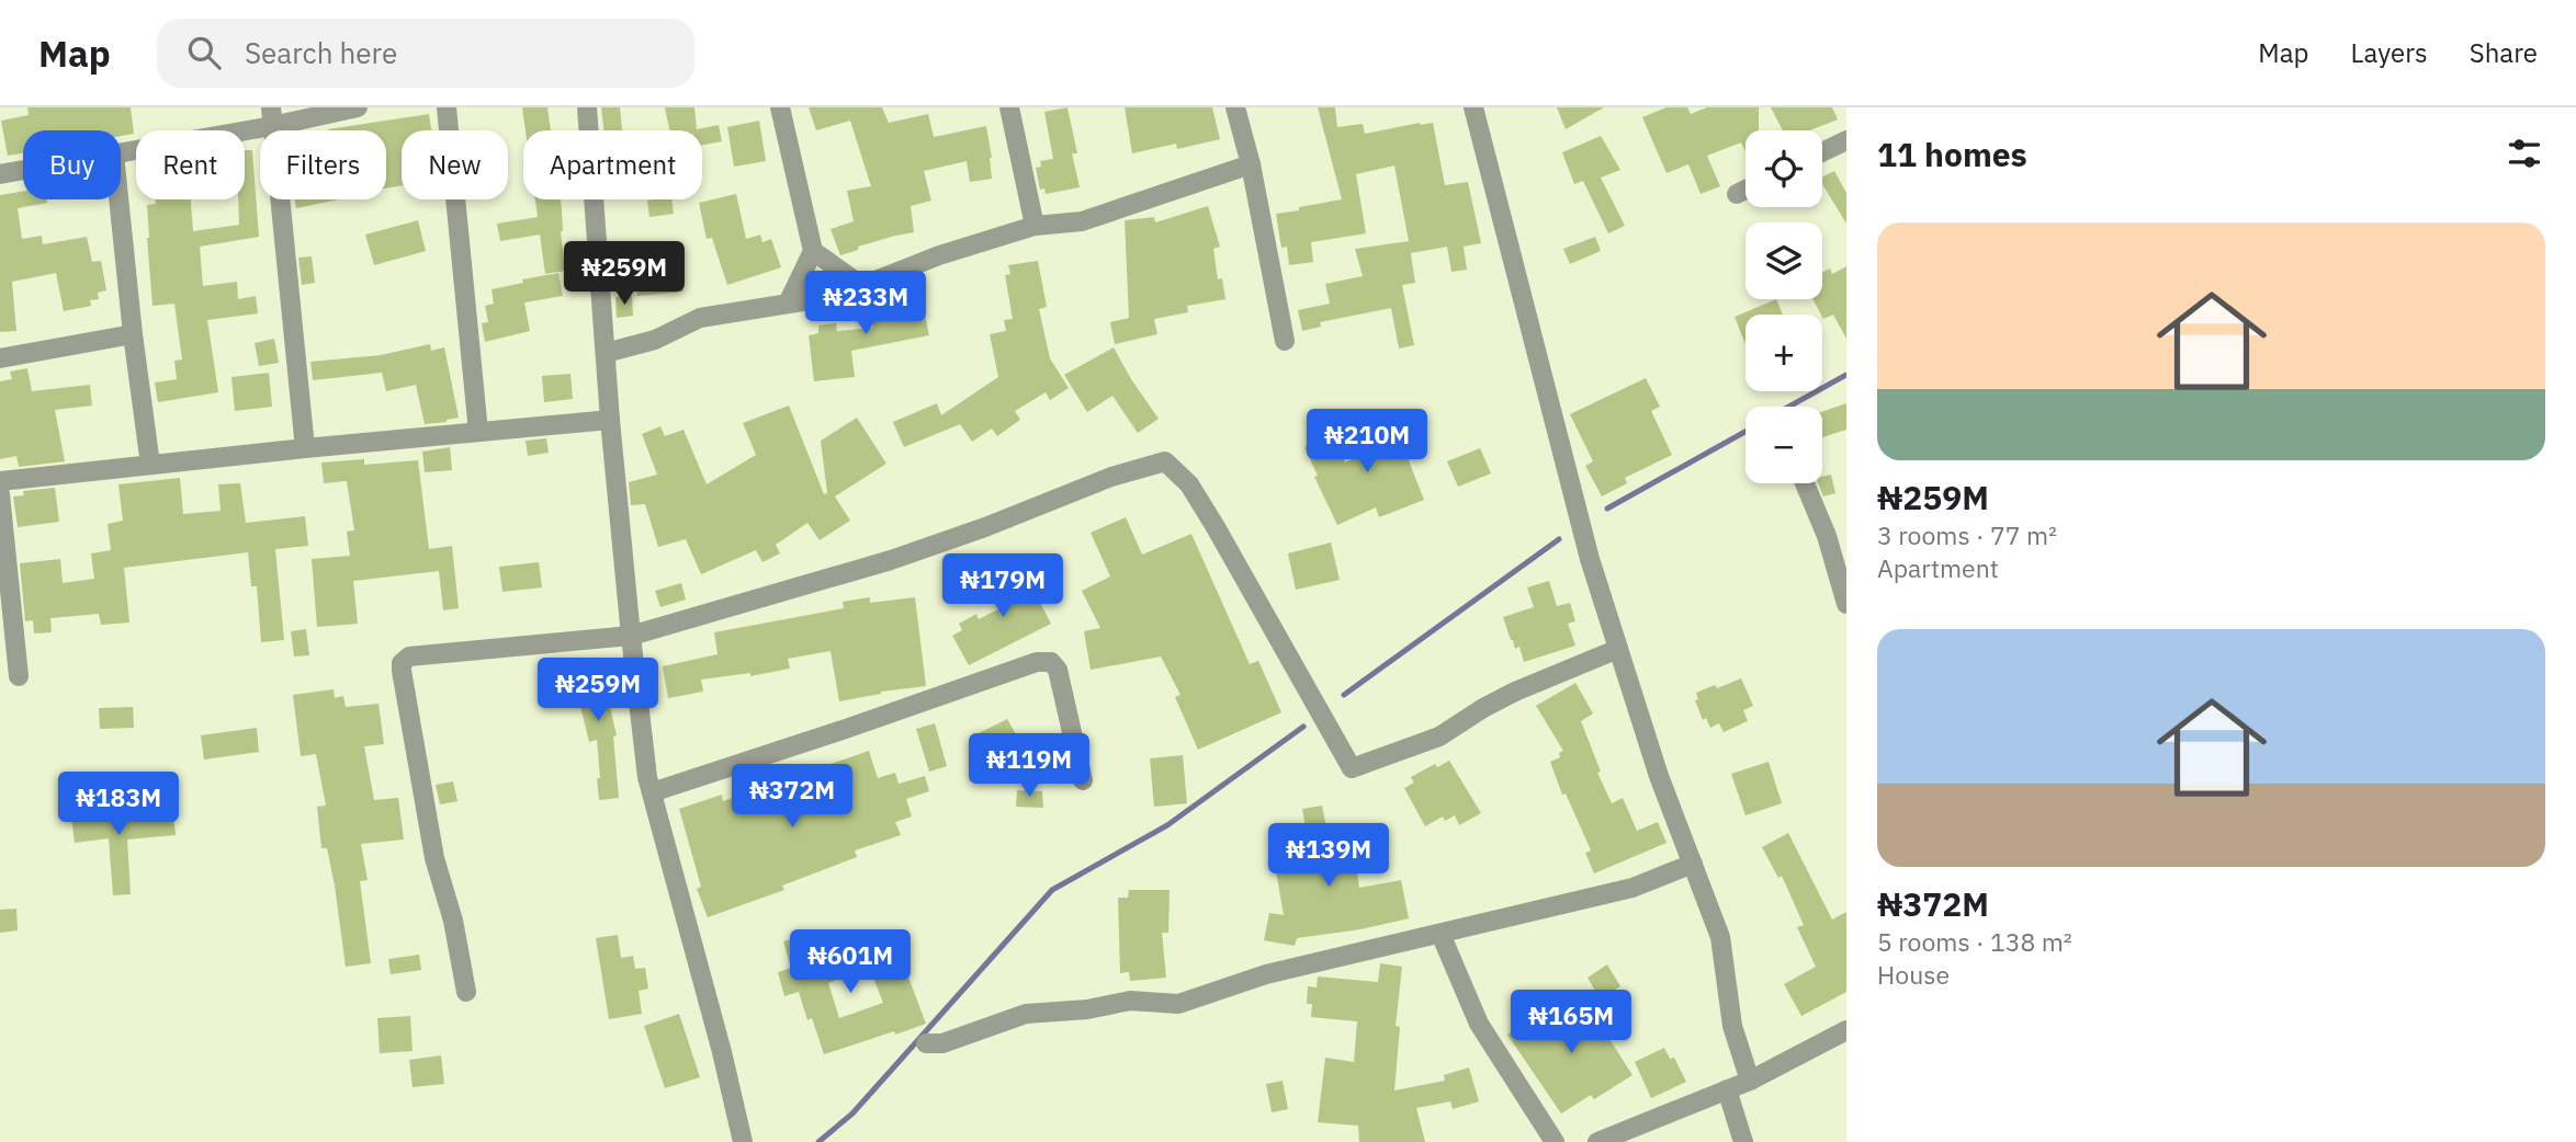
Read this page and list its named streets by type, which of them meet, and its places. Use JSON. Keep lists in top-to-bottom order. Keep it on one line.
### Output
{"page":{"header":"Map","search":"Search here","nav":["Map","Layers","Share"],"heading":"11 homes","map_buttons":["+","−"],"chip":["Buy","Rent","Filters","New","Apartment"],"list":[{"name":"₦259M","note":"3 rooms · 77 m² · Apartment"},{"name":"₦372M","note":"5 rooms · 138 m² · House"}],"price":["₦259M","₦233M","₦210M","₦179M","₦259M","₦119M","₦372M","₦183M","₦139M","₦601M","₦165M"]}}
